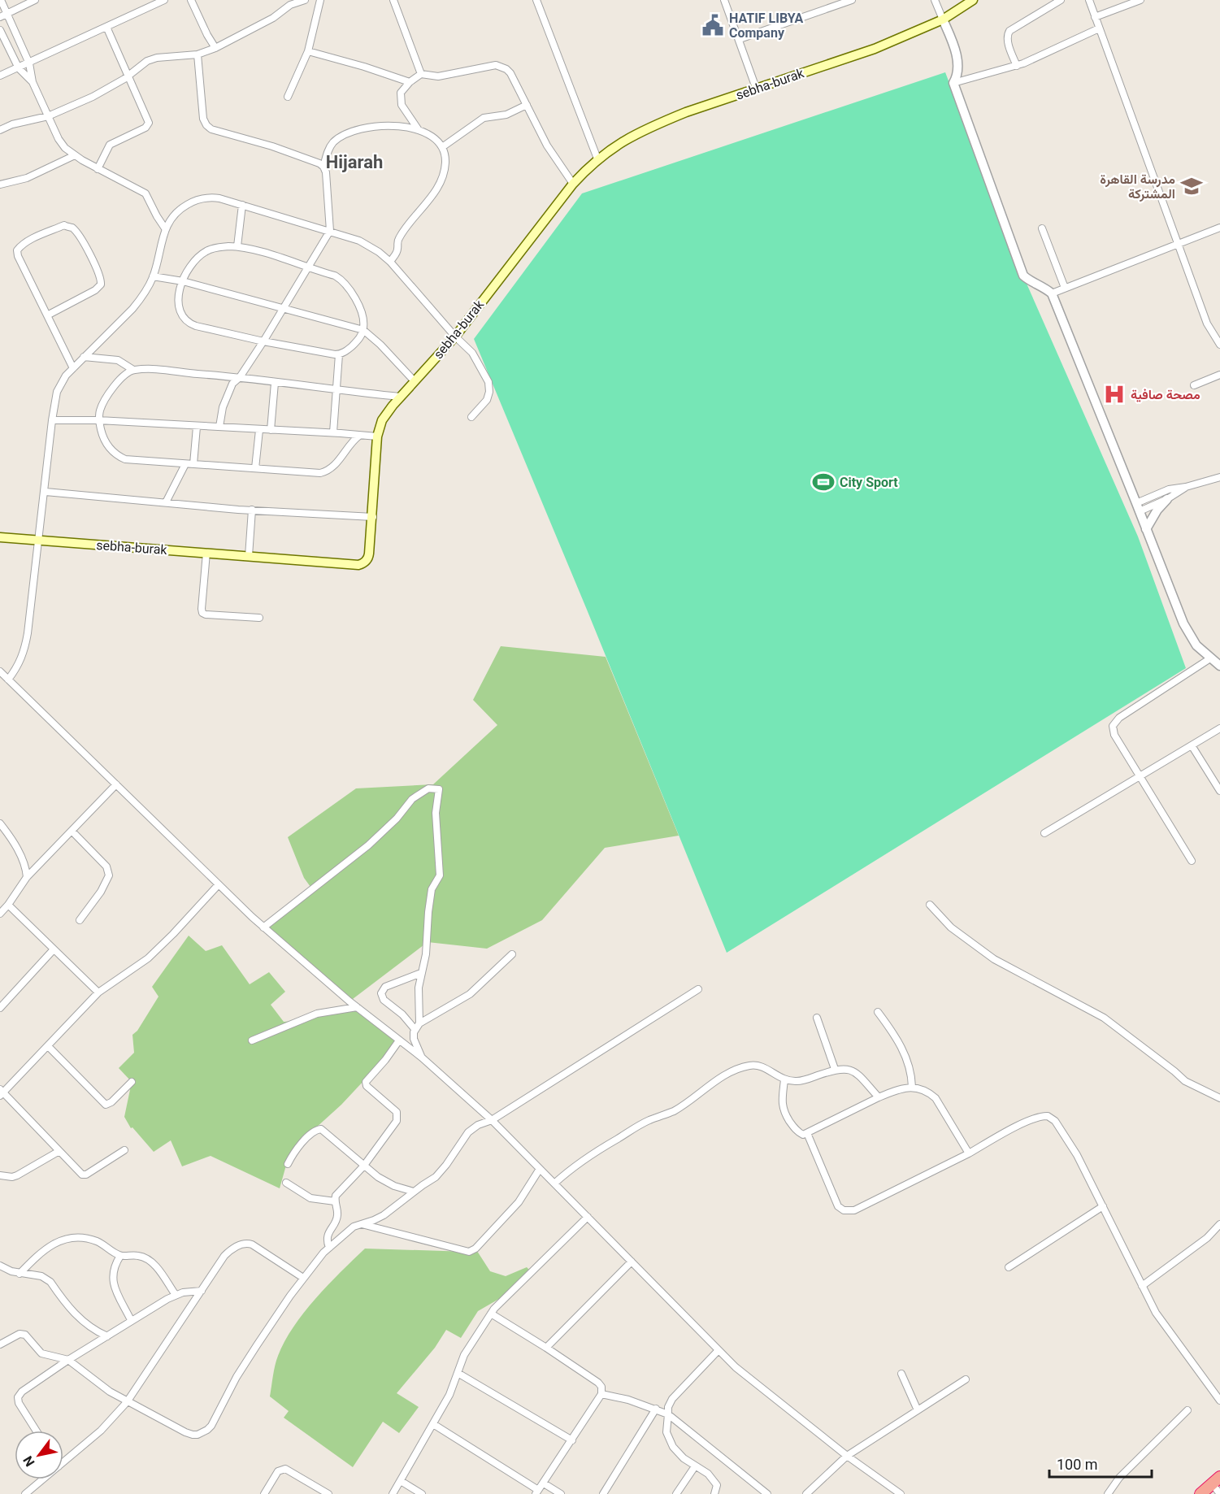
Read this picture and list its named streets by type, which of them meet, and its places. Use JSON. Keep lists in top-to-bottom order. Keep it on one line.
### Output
{"streets":{"main road":["sebha-burak"]},"districts":["Hijarah"],"places":{"public building":["HATIF LIBYA Company"],"school or university":["مدرسة القاهرة المشتركة"],"hospital":["مصحة صافية"],"sports":["City Sport"]},"scale_bar":"100 m","north":"bottom left"}
